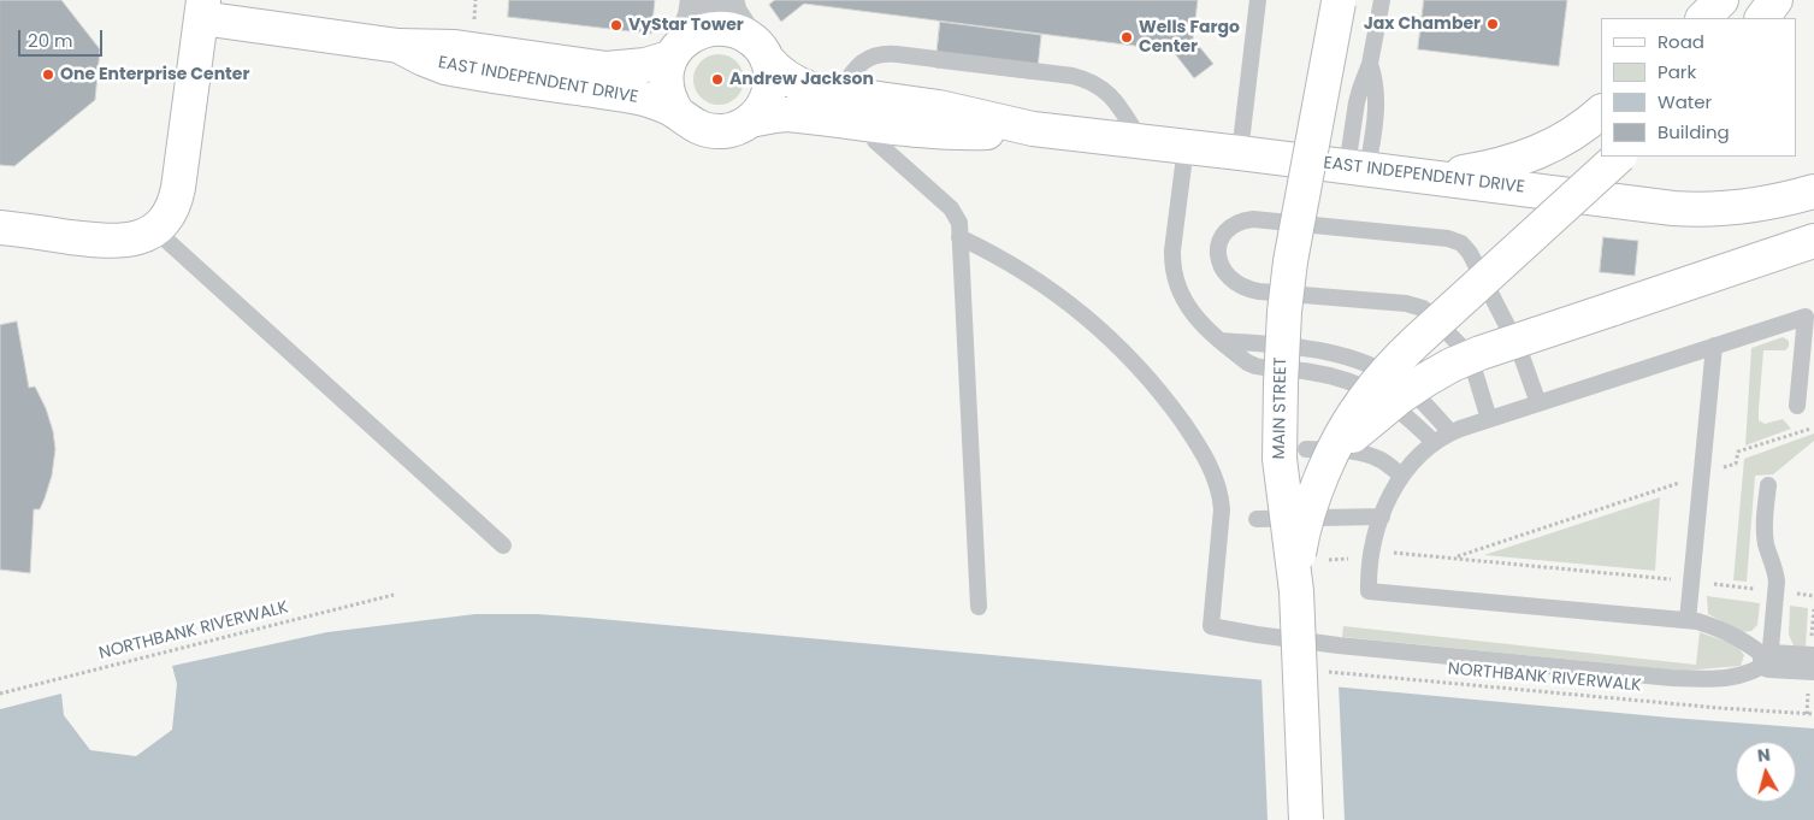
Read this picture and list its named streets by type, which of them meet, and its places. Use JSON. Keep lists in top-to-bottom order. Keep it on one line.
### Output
{"streets":{"street":["EAST INDEPENDENT DRIVE","MAIN STREET"],"path":["NORTHBANK RIVERWALK"]},"places":["Jax Chamber","VyStar Tower","Wells Fargo Center","One Enterprise Center","Andrew Jackson"],"legend":["Road","Park","Water","Building"],"scale_bar":"20 m","north":"top"}
